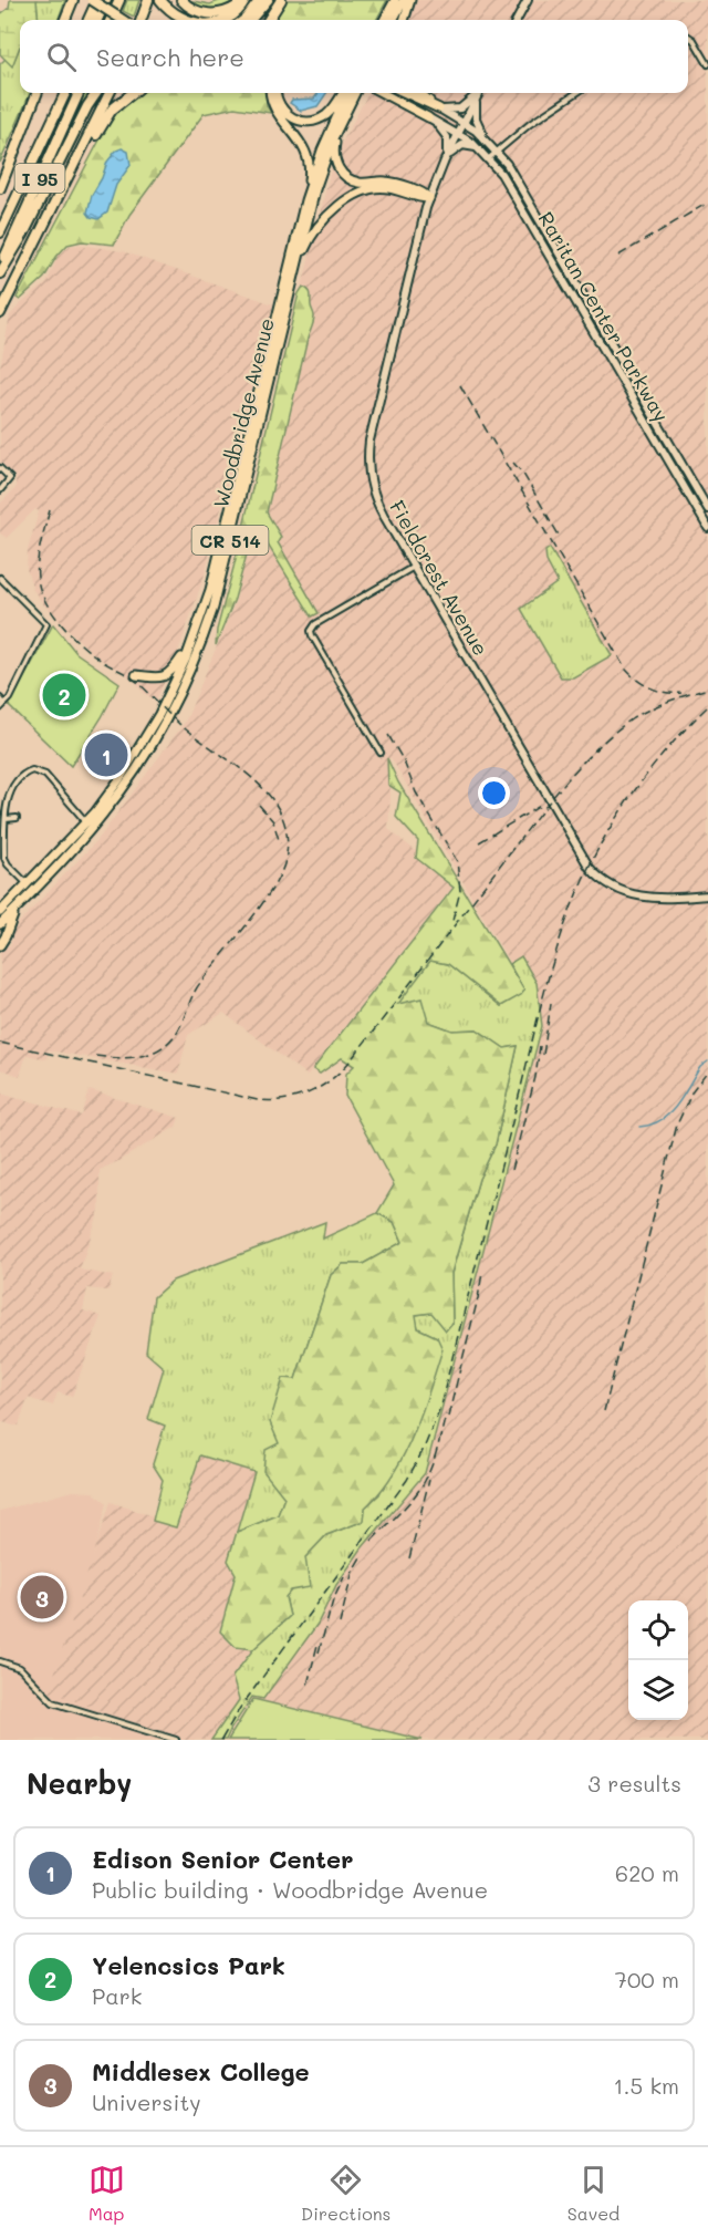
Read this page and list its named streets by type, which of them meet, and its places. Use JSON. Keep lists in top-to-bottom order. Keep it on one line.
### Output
{"streets":{"highway":["I 95"],"main road":["Raritan Center Parkway","Woodbridge Avenue","CR 514","Fieldcrest Avenue"]},"crossings":[["Raritan Center Parkway","Fieldcrest Avenue"]],"page":{"search":"Search here","pins":["2","1","3"],"heading":["Nearby","3 results"],"list":[{"mark":"1","name":"Edison Senior Center","note":"Public building · Woodbridge Avenue","value":"620 m"},{"mark":"2","name":"Yelencsics Park","note":"Park","value":"700 m"},{"mark":"3","name":"Middlesex College","note":"University","value":"1.5 km"}],"nav":["Map","Directions","Saved"]}}
